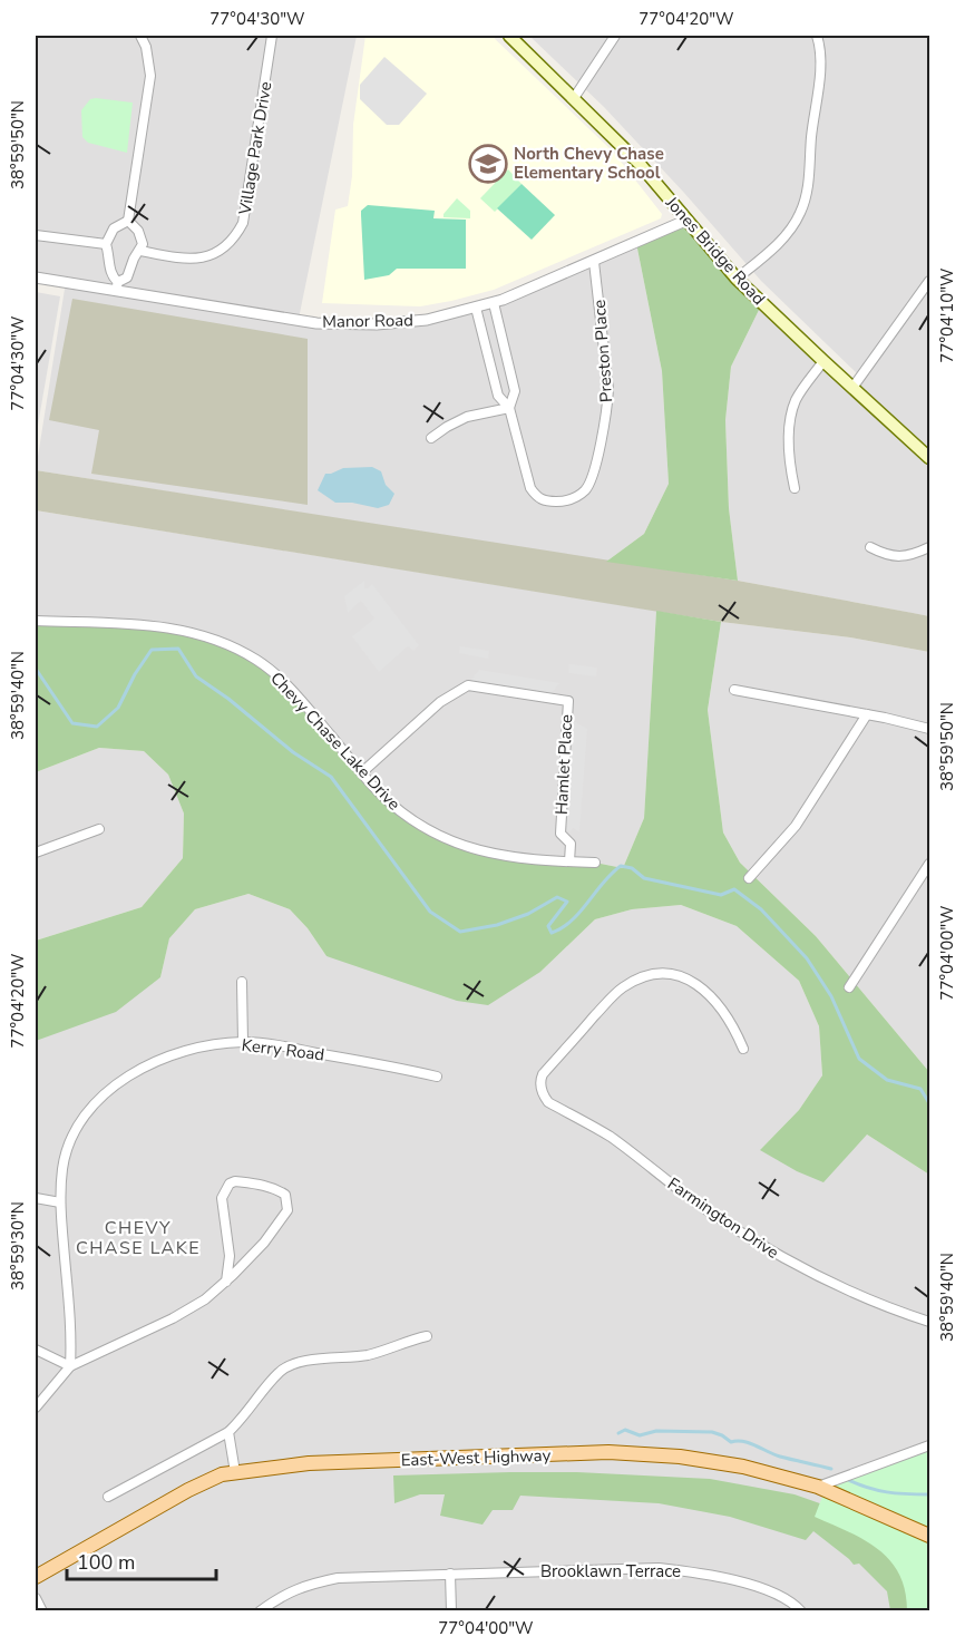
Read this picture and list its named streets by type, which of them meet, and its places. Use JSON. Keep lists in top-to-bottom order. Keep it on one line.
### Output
{"streets":{"main road":["Jones Bridge Road","East-West Highway"],"street":["Village Park Drive","Manor Road","Preston Place","Chevy Chase Lake Drive","Hamlet Place","Kerry Road","Farmington Drive","Brooklawn Terrace"]},"crossings":[["Jones Bridge Road","Manor Road"],["Manor Road","Preston Place"],["Chevy Chase Lake Drive","Hamlet Place"]],"districts":["CHEVY CHASE LAKE"],"places":{"school or university":["North Chevy Chase Elementary School"]},"scale_bar":"100 m","coordinates":["77°04'30\"W","77°04'20\"W","38°59'50\"N","77°04'10\"W","38°59'40\"N","77°04'00\"W","38°59'30\"N"]}
